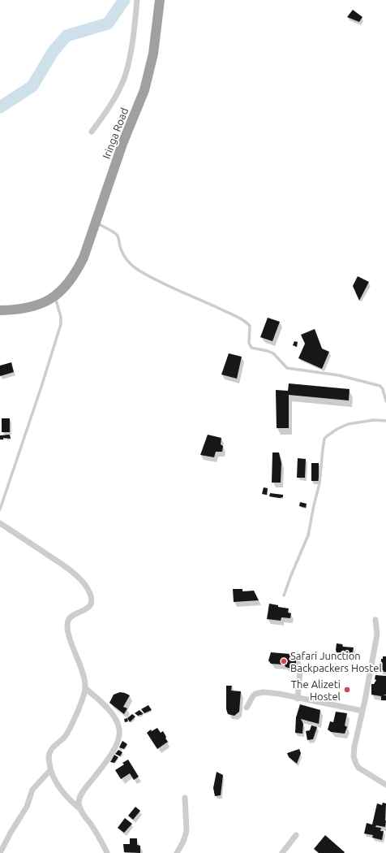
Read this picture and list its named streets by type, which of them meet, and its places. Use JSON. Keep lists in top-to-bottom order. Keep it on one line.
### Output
{"streets":{"highway":["Iringa Road"]},"places":["Safari Junction Backpackers Hostel","The Alizeti Hostel"]}
